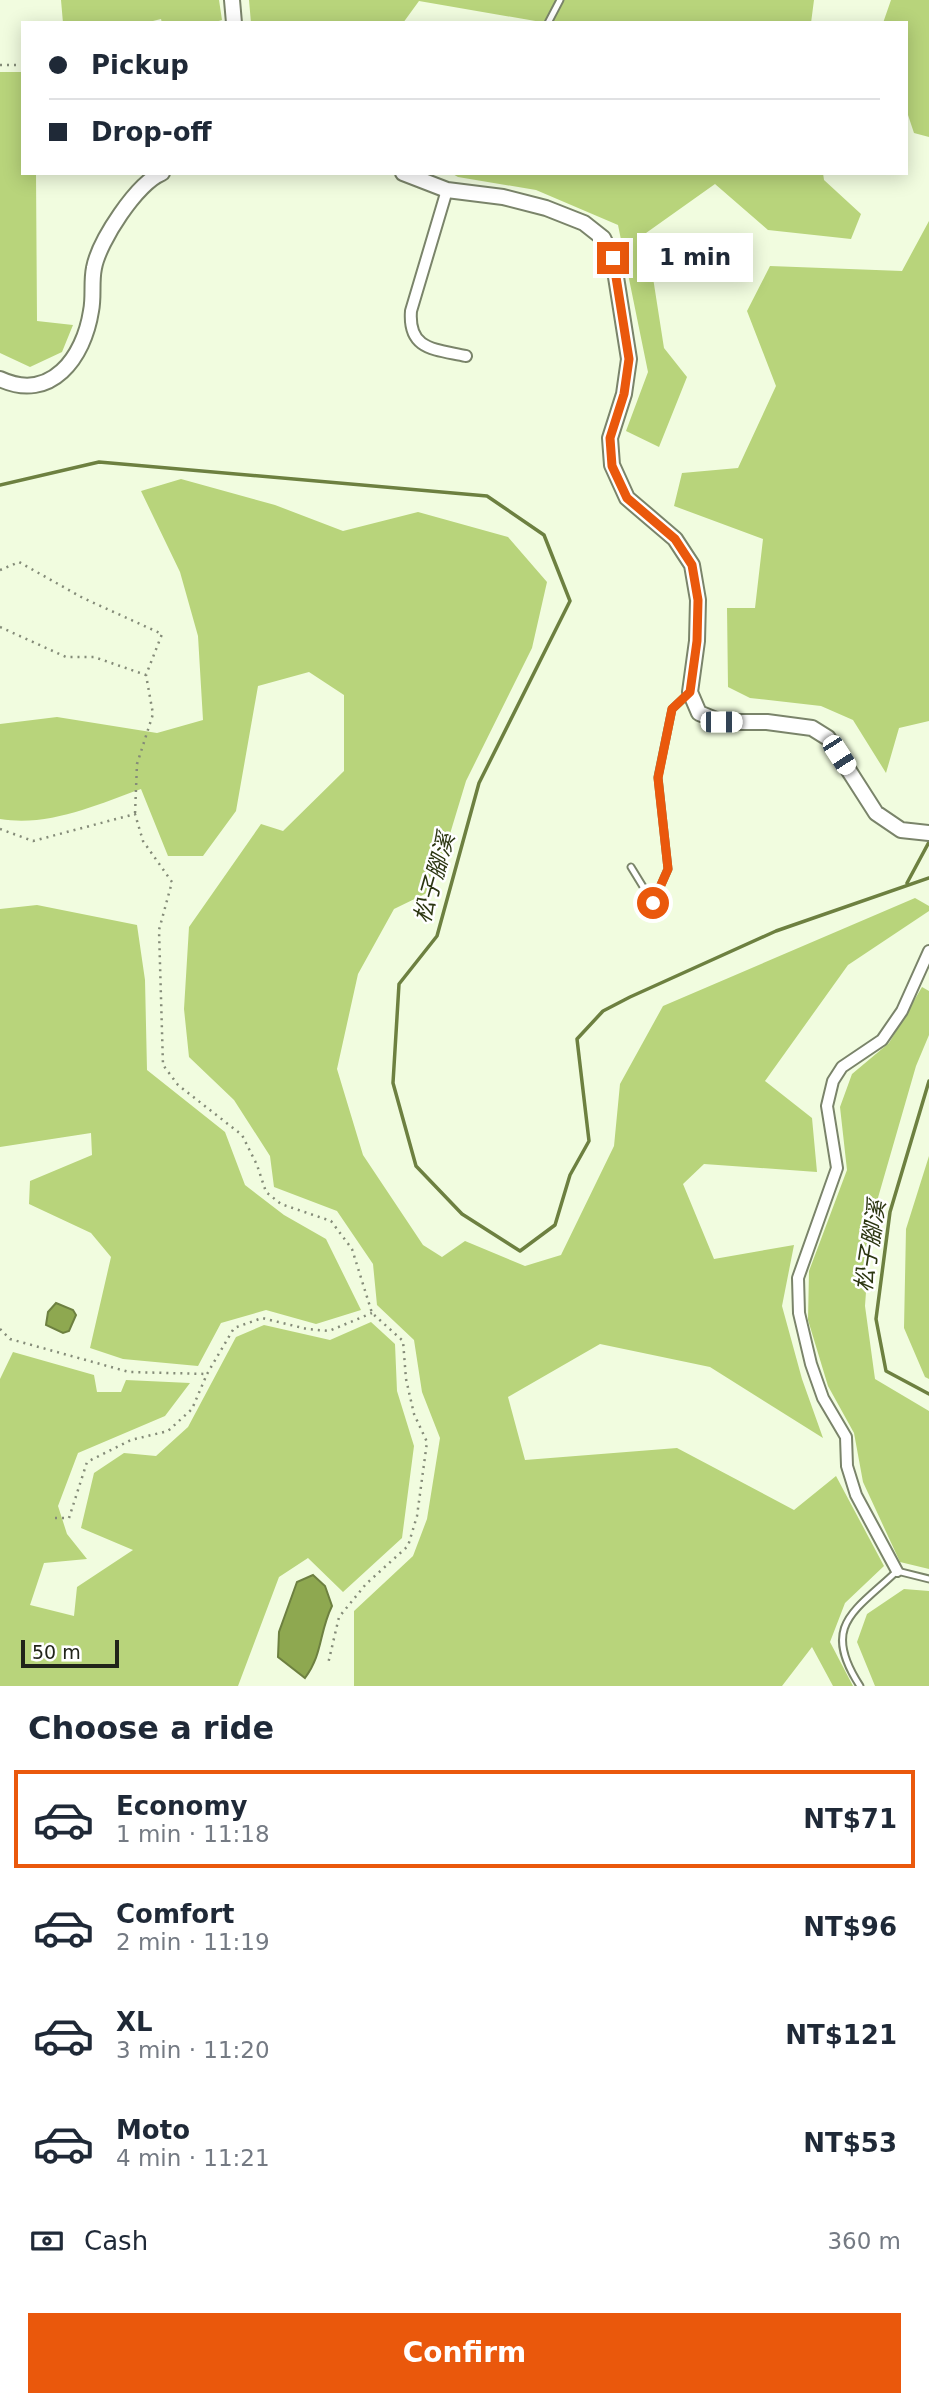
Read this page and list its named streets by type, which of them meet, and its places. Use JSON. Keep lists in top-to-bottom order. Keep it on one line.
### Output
{"water":["松子腳溪"],"scale_bar":"50 m","page":{"banner":["Pickup","Drop-off"],"bubble":"1 min","scale":"50 m","heading":"Choose a ride","list":[{"name":"Economy","note":"1 min · 11:18","value":"NT$71"},{"name":"Comfort","note":"2 min · 11:19","value":"NT$96"},{"name":"XL","note":"3 min · 11:20","value":"NT$121"},{"name":"Moto","note":"4 min · 11:21","value":"NT$53"}],"pay":["Cash","360 m"],"buttons":"Confirm"}}
